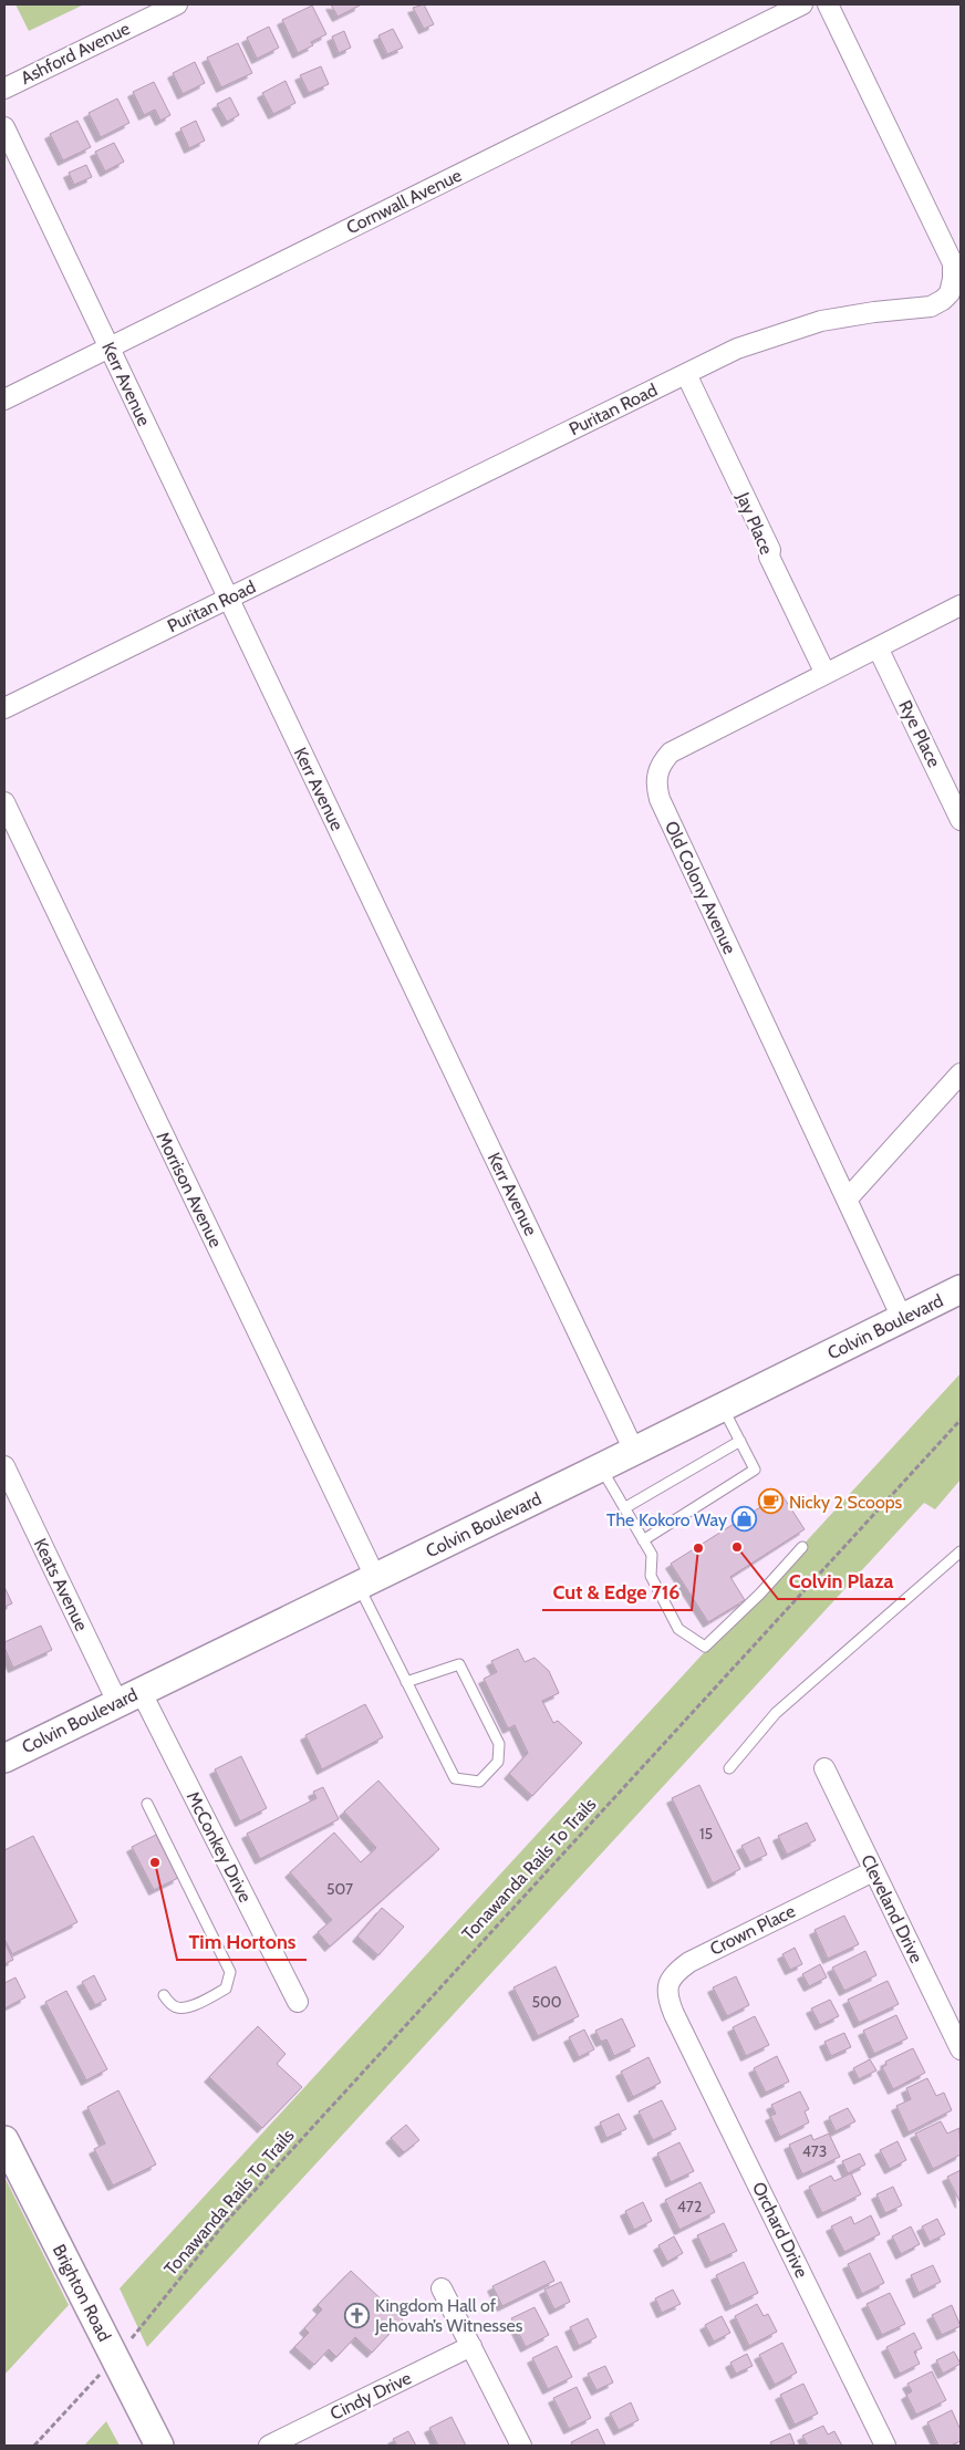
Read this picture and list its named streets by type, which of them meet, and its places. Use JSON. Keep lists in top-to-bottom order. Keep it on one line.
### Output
{"streets":{"street":["Ashford Avenue","Cornwall Avenue","Kerr Avenue","Puritan Road","Jay Place","Rye Place","Old Colony Avenue","Morrison Avenue","Colvin Boulevard","Keats Avenue","McConkey Drive","Cleveland Drive","Crown Place","Orchard Drive","Brighton Road","Cindy Drive"],"path":["Tonawanda Rails To Trails"]},"crossings":[["Cornwall Avenue","Kerr Avenue"],["Kerr Avenue","Puritan Road"],["Kerr Avenue","Colvin Boulevard"],["Puritan Road","Jay Place"],["Jay Place","Old Colony Avenue"],["Rye Place","Old Colony Avenue"],["Old Colony Avenue","Colvin Boulevard"],["Morrison Avenue","Colvin Boulevard"],["Colvin Boulevard","Keats Avenue"],["Colvin Boulevard","McConkey Drive"],["Keats Avenue","McConkey Drive"],["Cleveland Drive","Crown Place"],["Crown Place","Orchard Drive"]],"places":{"cafe":["Nicky 2 Scoops"],"shop":["The Kokoro Way"],"other":["Colvin Plaza","Cut & Edge 716","Tim Hortons"],"church":["Kingdom Hall of Jehovah’s Witnesses"]},"house_numbers":["15","507","500","473","472"]}
